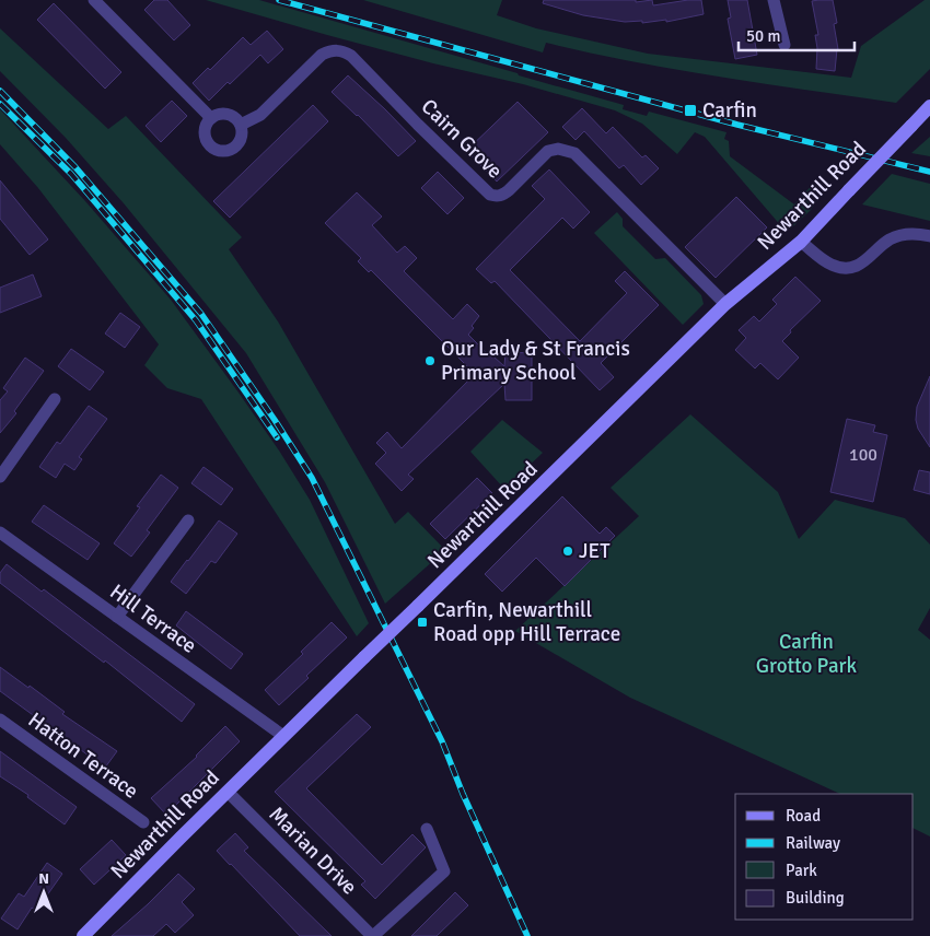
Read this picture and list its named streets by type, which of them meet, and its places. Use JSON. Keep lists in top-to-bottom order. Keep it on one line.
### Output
{"streets":{"main road":["Newarthill Road"],"street":["Cairn Grove","Hill Terrace","Hatton Terrace","Marian Drive"]},"crossings":[["Cairn Grove","Newarthill Road"],["Newarthill Road","Hill Terrace"],["Newarthill Road","Marian Drive"]],"parks":["Carfin Grotto Park"],"places":{"transit":["Carfin","Carfin, Newarthill Road opp Hill Terrace"],"other":["Our Lady & St Francis Primary School","JET"]},"house_numbers":["100"],"legend":["Road","Railway","Park","Building"],"scale_bar":"50 m","north":"top"}
